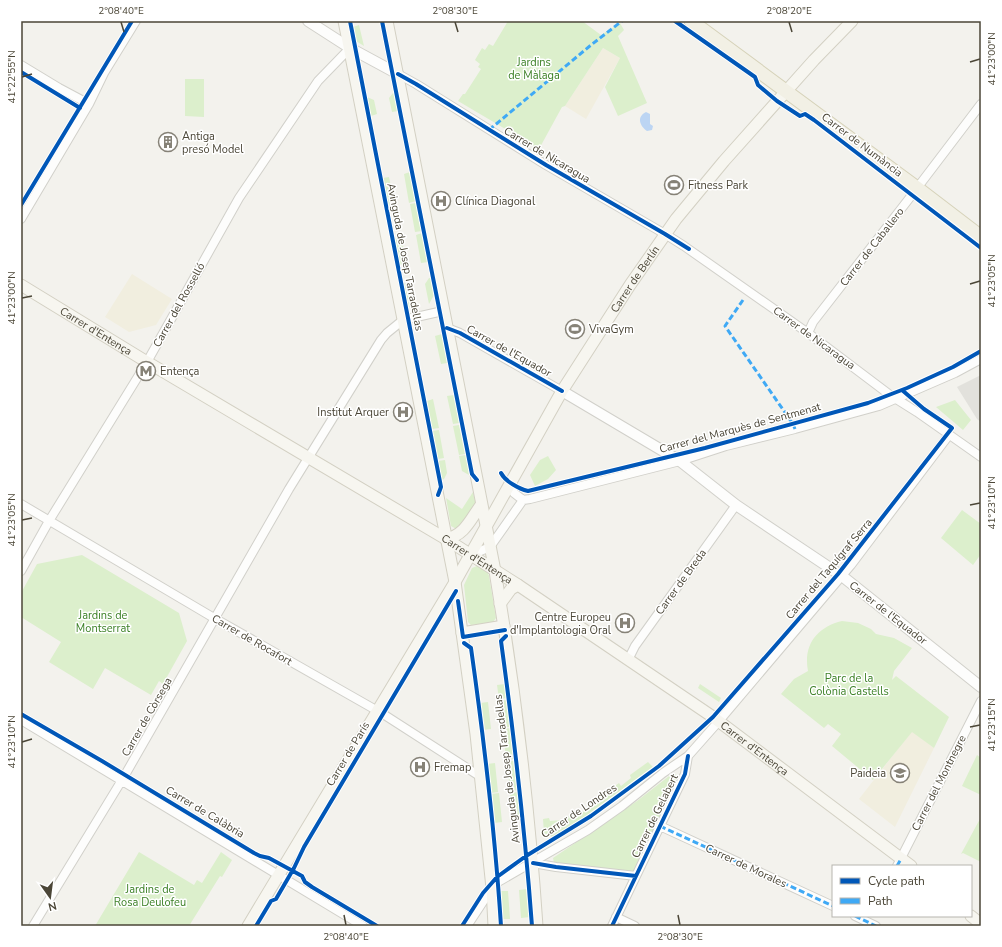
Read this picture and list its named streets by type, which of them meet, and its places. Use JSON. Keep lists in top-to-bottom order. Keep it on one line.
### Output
{"streets":{"main road":["Carrer de Numància","Avinguda de Josep Tarradellas","Carrer de Berlín","Carrer d'Entença","Carrer de París"],"street":["Carrer de Nicaragua","Carrer de Caballero","Carrer del Rosselló","Carrer de l'Equador","Carrer del Marquès de Sentmenat","Carrer del Taquígraf Serra","Carrer de Breda","Carrer de Rocafort","Carrer de Còrsega","Carrer del Montnegre","Carrer de Londres","Carrer de Calàbria","Carrer de Gelabert","Carrer de Morales"]},"crossings":[["Carrer de Numància","Carrer de Caballero"],["Carrer de Numància","Carrer de Berlín"],["Carrer de Nicaragua","Carrer de Caballero"],["Carrer de Nicaragua","Avinguda de Josep Tarradellas"],["Carrer de Nicaragua","Carrer de Berlín"],["Carrer de Nicaragua","Carrer del Marquès de Sentmenat"],["Carrer de Nicaragua","Carrer del Taquígraf Serra"],["Avinguda de Josep Tarradellas","Carrer de Berlín"],["Avinguda de Josep Tarradellas","Carrer del Rosselló"],["Avinguda de Josep Tarradellas","Carrer d'Entença"],["Avinguda de Josep Tarradellas","Carrer de l'Equador"],["Avinguda de Josep Tarradellas","Carrer de Rocafort"],["Avinguda de Josep Tarradellas","Carrer de Còrsega"],["Avinguda de Josep Tarradellas","Carrer de París"],["Avinguda de Josep Tarradellas","Carrer de Londres"],["Carrer de Berlín","Carrer de l'Equador"],["Carrer del Rosselló","Carrer d'Entença"],["Carrer del Rosselló","Carrer de Rocafort"],["Carrer d'Entença","Carrer del Taquígraf Serra"],["Carrer d'Entença","Carrer de Breda"],["Carrer d'Entença","Carrer de Còrsega"],["Carrer d'Entença","Carrer del Montnegre"],["Carrer d'Entença","Carrer de Londres"],["Carrer de l'Equador","Carrer del Marquès de Sentmenat"],["Carrer de l'Equador","Carrer del Taquígraf Serra"],["Carrer de l'Equador","Carrer de Breda"],["Carrer del Taquígraf Serra","Carrer de Londres"],["Carrer de Rocafort","Carrer de Còrsega"],["Carrer de Rocafort","Carrer de París"],["Carrer de Còrsega","Carrer de Calàbria"],["Carrer de París","Carrer de Calàbria"],["Carrer de Londres","Carrer de Gelabert"],["Carrer de Gelabert","Carrer de Morales"]],"parks":["Jardins de Màlaga","Jardins de Montserrat","Parc de la Colònia Castells","Jardins de Rosa Deulofeu"],"places":{"building":["Antiga presó Model"],"sports":["Fitness Park","VivaGym"],"hospital":["Clínica Diagonal","Institut Arquer","Centre Europeu d'Implantologia Oral","Fremap"],"metro station":["Entença"],"school or university":["Paideia"]},"legend":["Cycle path","Path"],"north":"bottom","coordinates":["2°08'40\"E","2°08'30\"E","2°08'20\"E","41°23'00\"N","41°22'55\"N","41°23'05\"N","41°23'10\"N","41°23'15\"N"]}
